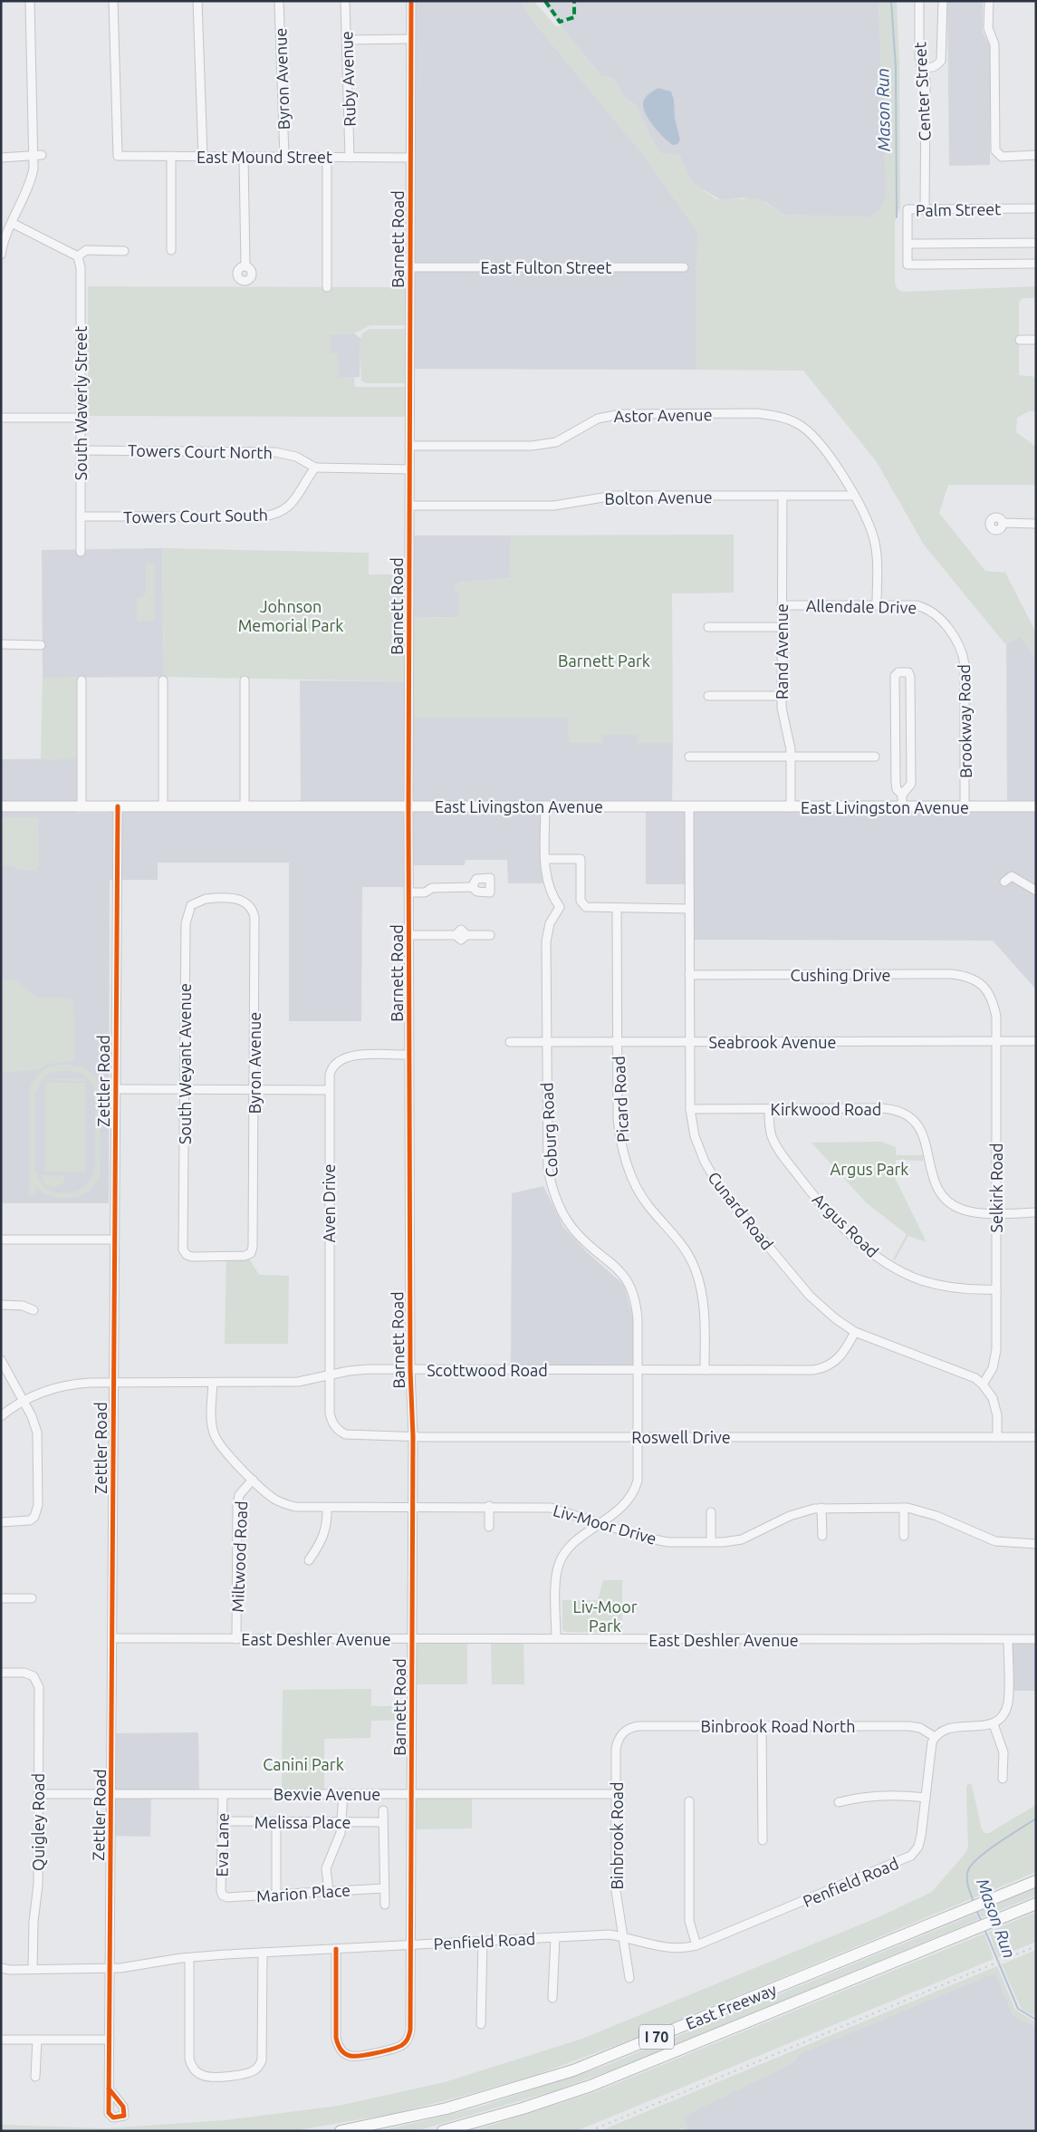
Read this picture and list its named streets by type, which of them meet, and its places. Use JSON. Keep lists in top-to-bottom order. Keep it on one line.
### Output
{"streets":{"highway":["East Freeway","I 70"],"main road":["East Livingston Avenue"],"street":["Byron Avenue","Ruby Avenue","Center Street","East Mound Street","Palm Street","Barnett Road","East Fulton Street","South Waverly Street","Astor Avenue","Towers Court North","Bolton Avenue","Towers Court South","Allendale Drive","Rand Avenue","Brookway Road","Cushing Drive","Seabrook Avenue","South Weyant Avenue","Zettler Road","Picard Road","Kirkwood Road","Coburg Road","Selkirk Road","Aven Drive","Cunard Road","Argus Road","Scottwood Road","Roswell Drive","Liv-Moor Drive","Miltwood Road","East Deshler Avenue","Binbrook Road North","Bexvie Avenue","Quigley Road","Melissa Place","Binbrook Road","Eva Lane","Penfield Road","Marion Place"]},"crossings":[["Byron Avenue","East Mound Street"],["Byron Avenue","South Weyant Avenue"],["Ruby Avenue","East Mound Street"],["Center Street","Palm Street"],["East Mound Street","Barnett Road"],["Barnett Road","East Fulton Street"],["Barnett Road","Astor Avenue"],["Barnett Road","Bolton Avenue"],["Barnett Road","East Livingston Avenue"],["Barnett Road","Aven Drive"],["Barnett Road","Scottwood Road"],["Barnett Road","Roswell Drive"],["Barnett Road","Liv-Moor Drive"],["Barnett Road","East Deshler Avenue"],["Barnett Road","Bexvie Avenue"],["Barnett Road","Penfield Road"],["South Waverly Street","Towers Court North"],["South Waverly Street","Towers Court South"],["Astor Avenue","Bolton Avenue"],["Astor Avenue","Allendale Drive"],["Towers Court North","Towers Court South"],["Bolton Avenue","Rand Avenue"],["Allendale Drive","Rand Avenue"],["Allendale Drive","Brookway Road"],["Rand Avenue","East Livingston Avenue"],["Brookway Road","East Livingston Avenue"],["East Livingston Avenue","Zettler Road"],["East Livingston Avenue","Coburg Road"],["East Livingston Avenue","Cunard Road"],["Cushing Drive","Selkirk Road"],["Cushing Drive","Cunard Road"],["Seabrook Avenue","Picard Road"],["Seabrook Avenue","Coburg Road"],["Seabrook Avenue","Selkirk Road"],["Seabrook Avenue","Cunard Road"],["Zettler Road","Scottwood Road"],["Zettler Road","East Deshler Avenue"],["Zettler Road","Bexvie Avenue"],["Zettler Road","Penfield Road"],["Picard Road","Scottwood Road"],["Kirkwood Road","Selkirk Road"],["Kirkwood Road","Cunard Road"],["Kirkwood Road","Argus Road"],["Coburg Road","Scottwood Road"],["Coburg Road","Roswell Drive"],["Coburg Road","Liv-Moor Drive"],["Coburg Road","East Deshler Avenue"],["Selkirk Road","Cunard Road"],["Selkirk Road","Argus Road"],["Aven Drive","Scottwood Road"],["Aven Drive","Roswell Drive"],["Cunard Road","Scottwood Road"],["Cunard Road","Roswell Drive"],["Scottwood Road","Liv-Moor Drive"],["Liv-Moor Drive","Miltwood Road"],["Miltwood Road","East Deshler Avenue"],["Binbrook Road North","Binbrook Road"],["Bexvie Avenue","Quigley Road"],["Bexvie Avenue","Binbrook Road"],["Bexvie Avenue","Eva Lane"],["Quigley Road","Penfield Road"],["Melissa Place","Eva Lane"],["Binbrook Road","Penfield Road"],["Eva Lane","Marion Place"]],"water":["Mason Run"],"parks":["Johnson Memorial Park","Barnett Park","Argus Park","Liv-Moor Park","Canini Park"]}
